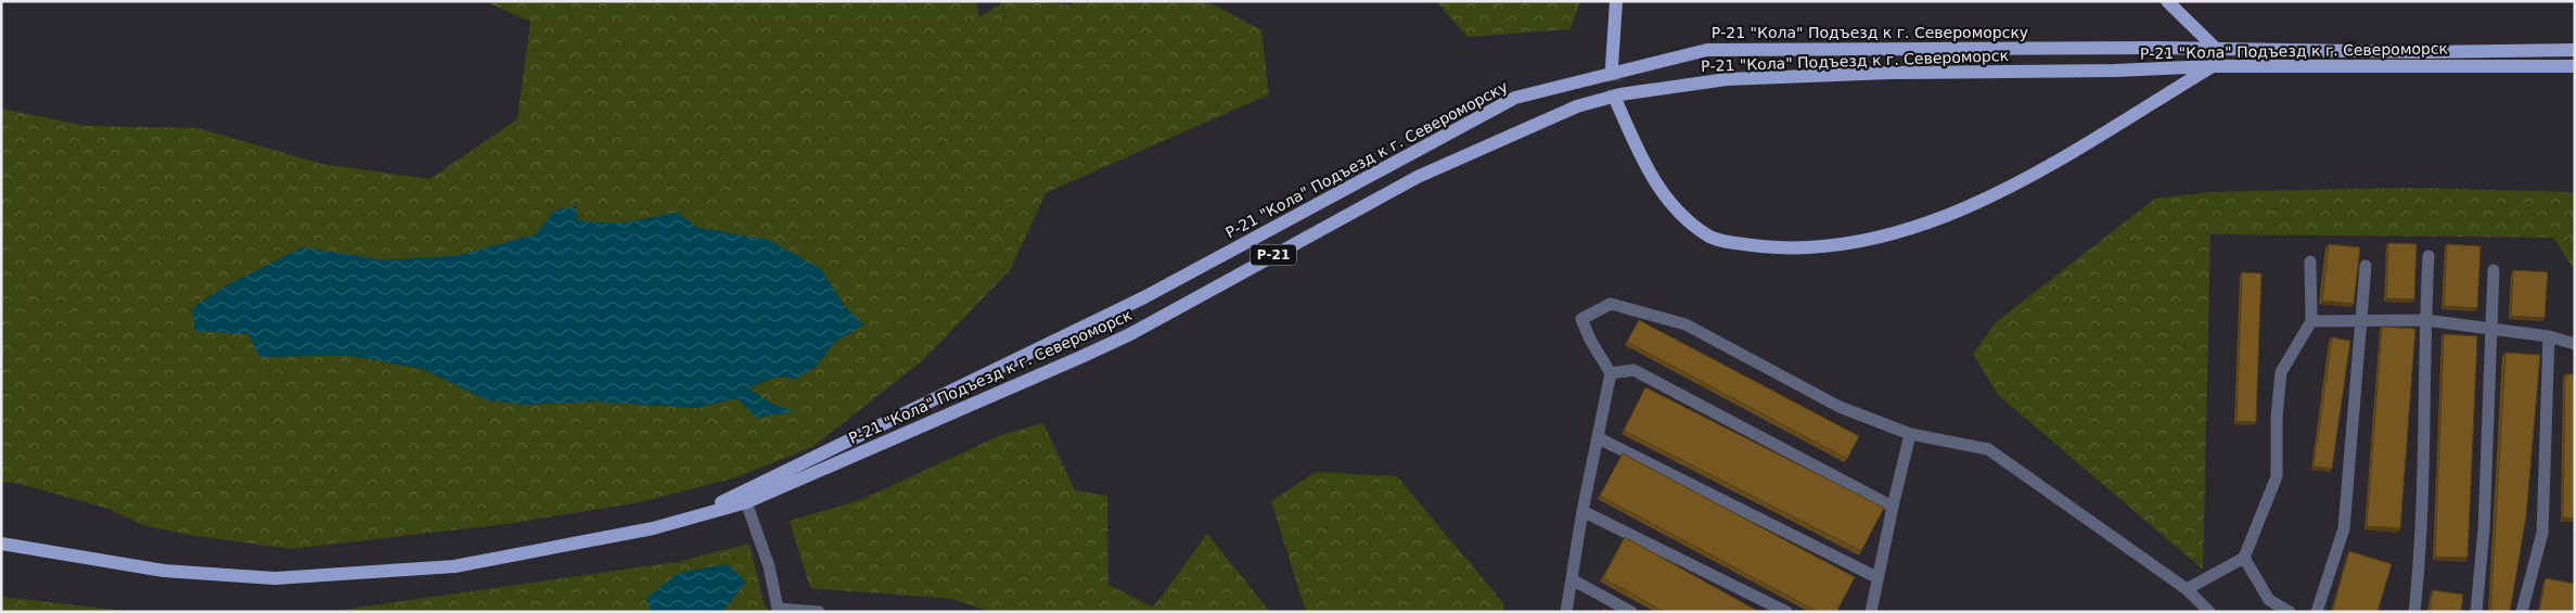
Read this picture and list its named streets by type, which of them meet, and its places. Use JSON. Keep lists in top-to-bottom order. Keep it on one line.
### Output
{"streets":{"main road":["Р-21 \"Кола\" Подъезд к г. Североморску","Р-21 \"Кола\" Подъезд к г. Североморск","Р-21"]},"crossings":[["Р-21 \"Кола\" Подъезд к г. Североморску","Р-21 \"Кола\" Подъезд к г. Североморск"]]}
